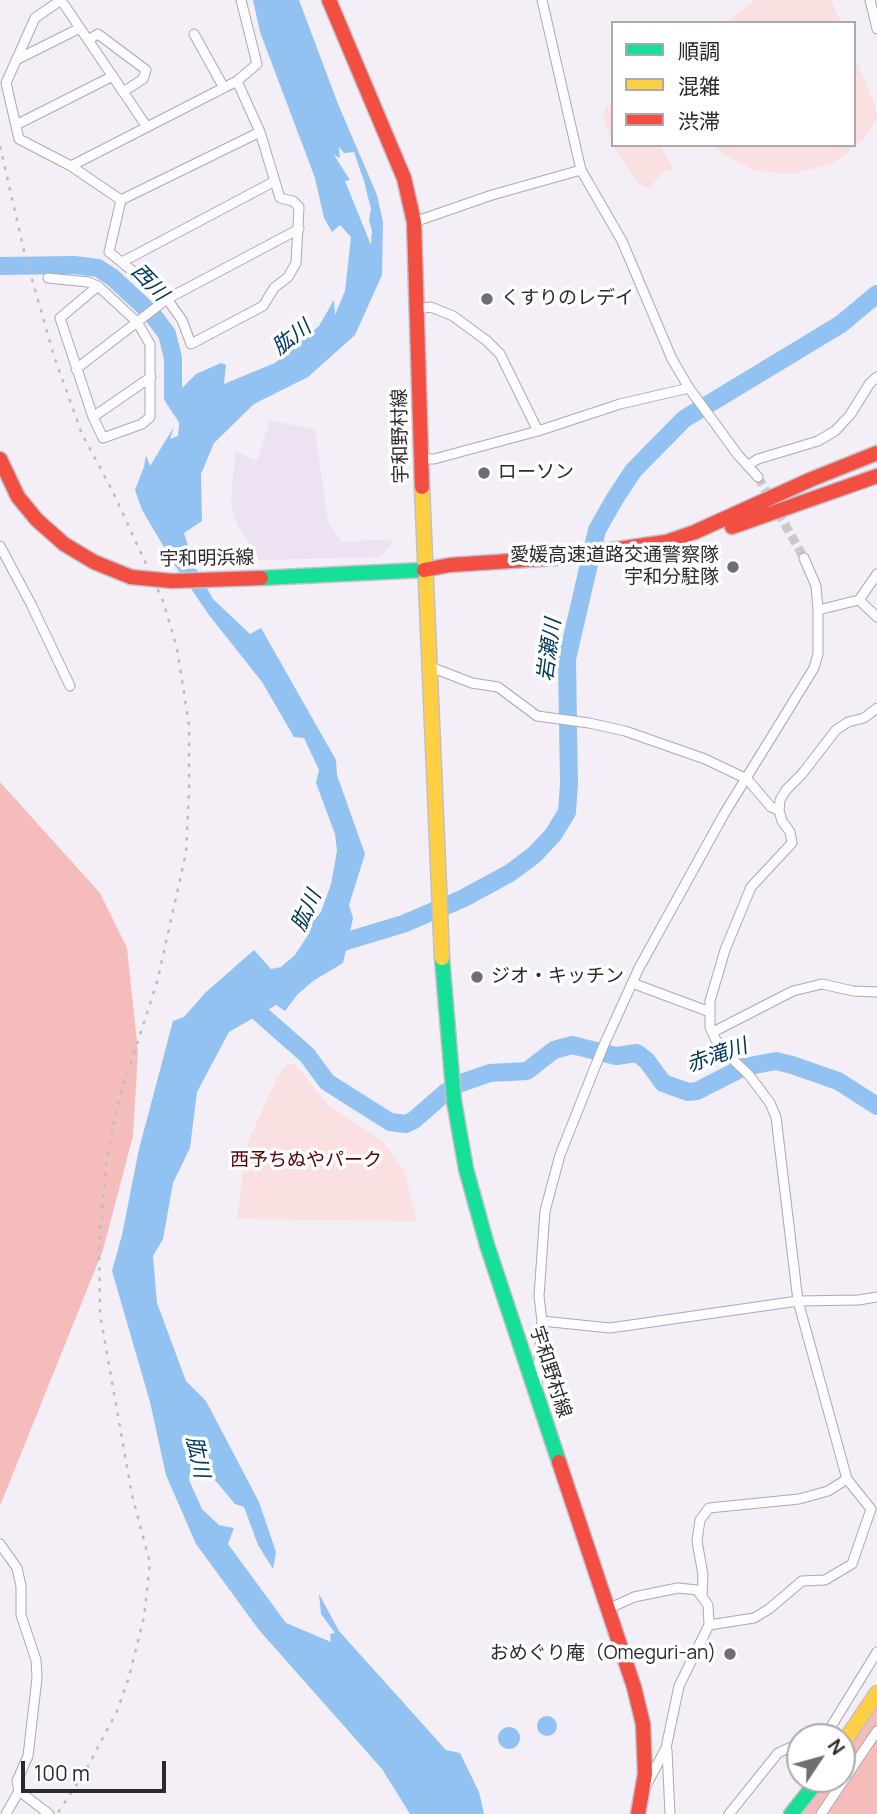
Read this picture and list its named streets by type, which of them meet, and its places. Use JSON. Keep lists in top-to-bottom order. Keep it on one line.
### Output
{"streets":{"main road":["宇和野村線","宇和明浜線"]},"crossings":[["宇和野村線","宇和明浜線"]],"water":["西川","肱川","岩瀬川","赤滝川"],"parks":["西予ちぬやパーク"],"places":["くすりのレデイ","ローソン","愛媛高速道路交通警察隊 宇和分駐隊","ジオ・キッチン","おめぐり庵（Omeguri-an)"],"legend":["順調","混雑","渋滞"],"scale_bar":"100 m","north":"top right"}
